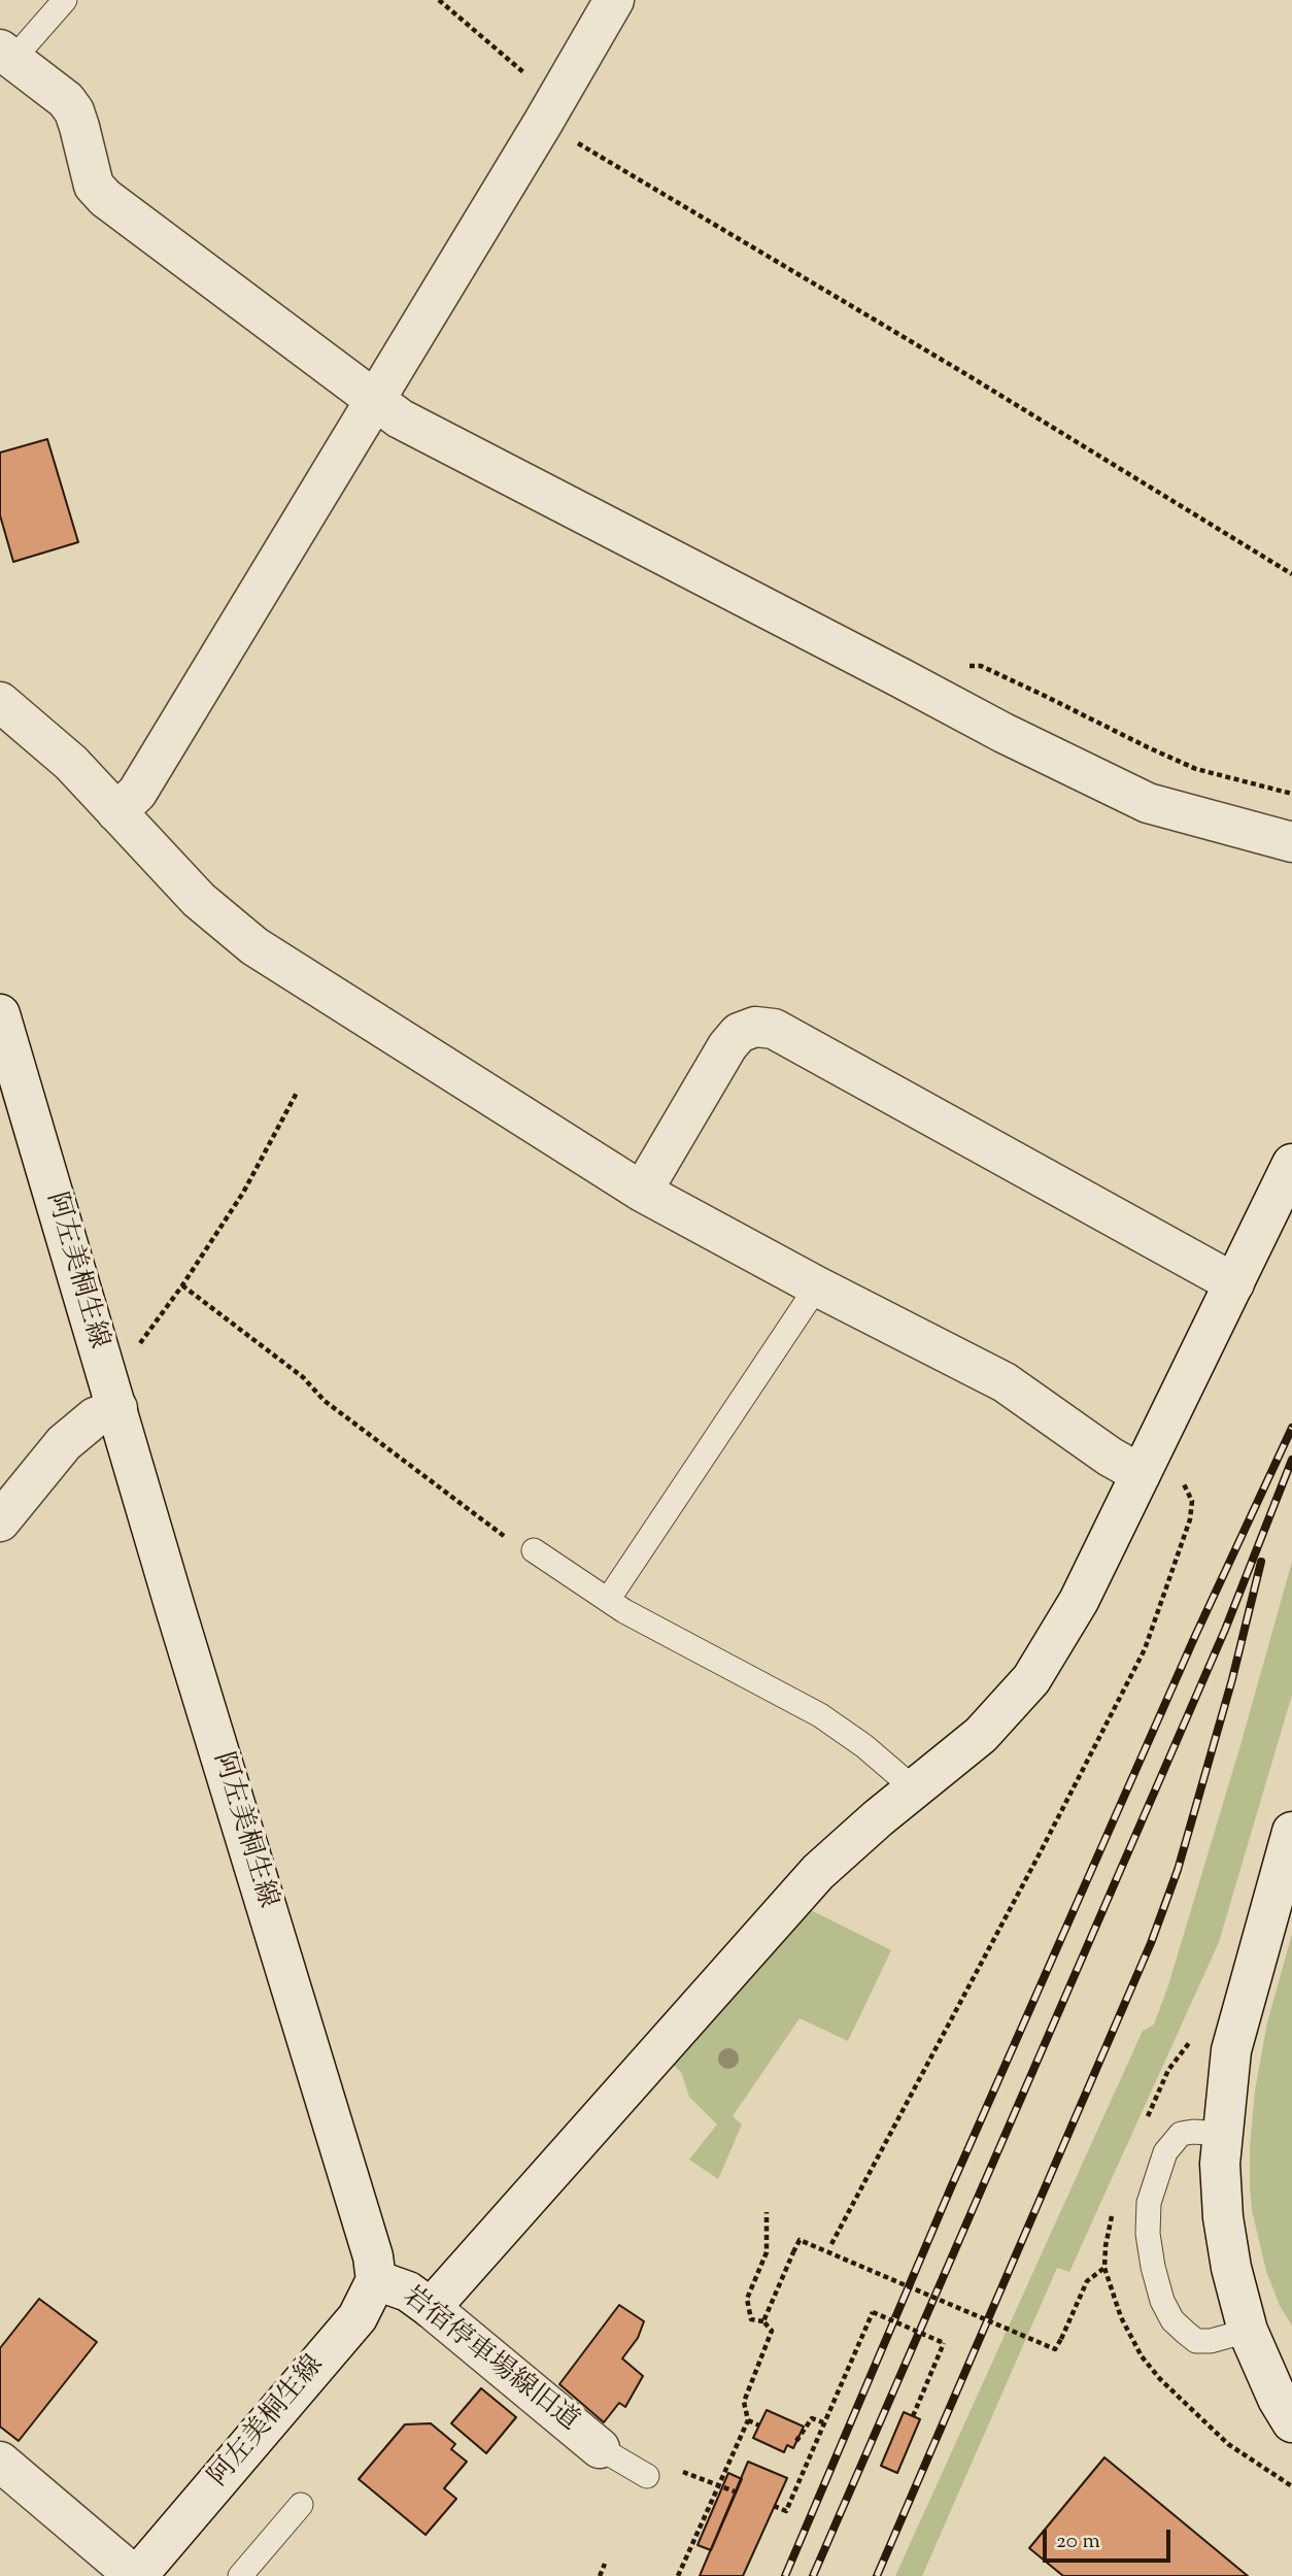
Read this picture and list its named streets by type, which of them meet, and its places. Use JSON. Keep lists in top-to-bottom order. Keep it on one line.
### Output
{"streets":{"street":["阿左美桐生線","岩宿停車場線旧道"]},"crossings":[["阿左美桐生線","岩宿停車場線旧道"]],"scale_bar":"20 m"}
